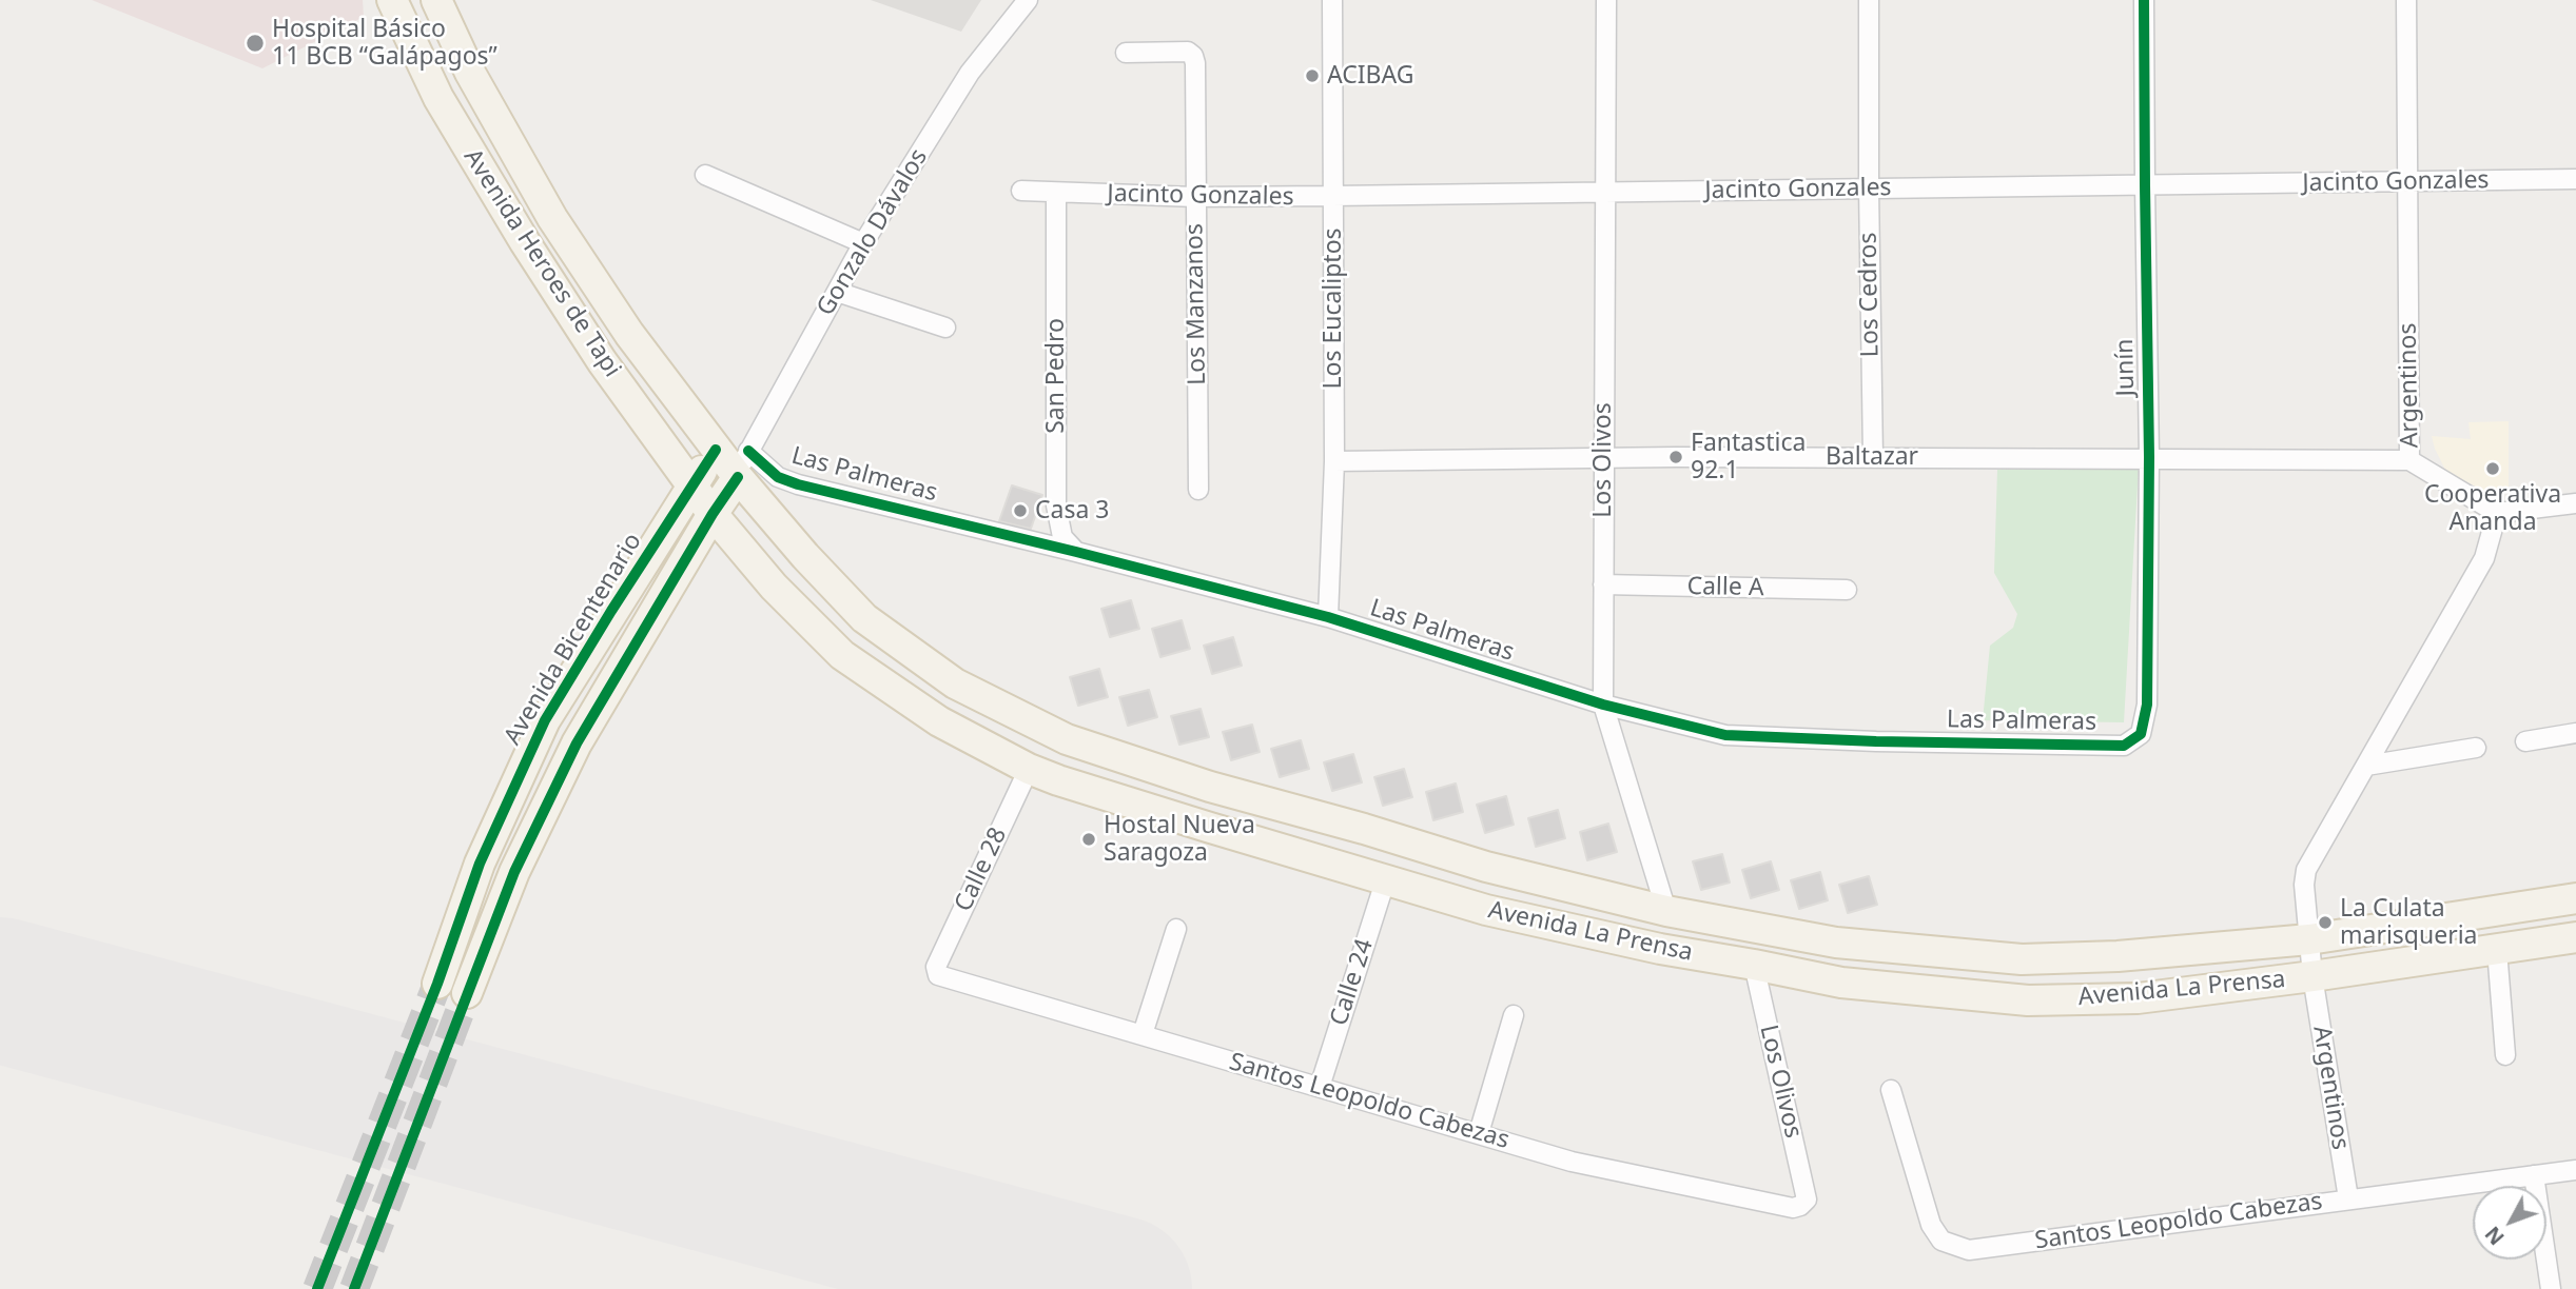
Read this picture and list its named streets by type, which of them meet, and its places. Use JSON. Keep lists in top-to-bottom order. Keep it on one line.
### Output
{"streets":{"main road":["Avenida Heroes de Tapi","Avenida Bicentenario","Avenida La Prensa"],"street":["Jacinto Gonzales","Gonzalo Dávalos","Los Cedros","Los Manzanos","Los Eucaliptos","Junín","San Pedro","Argentinos","Baltazar","Los Olivos","Las Palmeras","Calle A","Calle 28","Calle 24","Santos Leopoldo Cabezas"]},"crossings":[["Jacinto Gonzales","Los Cedros"],["Jacinto Gonzales","Los Manzanos"],["Jacinto Gonzales","Los Eucaliptos"],["Jacinto Gonzales","Junín"],["Jacinto Gonzales","San Pedro"],["Jacinto Gonzales","Argentinos"],["Jacinto Gonzales","Los Olivos"],["Gonzalo Dávalos","Avenida Heroes de Tapi"],["Gonzalo Dávalos","Las Palmeras"],["Gonzalo Dávalos","Avenida La Prensa"],["Avenida Heroes de Tapi","Las Palmeras"],["Avenida Heroes de Tapi","Avenida Bicentenario"],["Avenida Heroes de Tapi","Avenida La Prensa"],["Los Cedros","Baltazar"],["Los Eucaliptos","Baltazar"],["Los Eucaliptos","Las Palmeras"],["Junín","Baltazar"],["Junín","Las Palmeras"],["San Pedro","Las Palmeras"],["Argentinos","Baltazar"],["Argentinos","Avenida La Prensa"],["Argentinos","Santos Leopoldo Cabezas"],["Baltazar","Los Olivos"],["Los Olivos","Las Palmeras"],["Los Olivos","Calle A"],["Los Olivos","Avenida La Prensa"],["Los Olivos","Santos Leopoldo Cabezas"],["Las Palmeras","Avenida La Prensa"],["Calle 28","Avenida La Prensa"],["Calle 28","Santos Leopoldo Cabezas"],["Avenida La Prensa","Calle 24"],["Calle 24","Santos Leopoldo Cabezas"]],"places":["Hospital Básico 11 BCB “Galápagos”","ACIBAG","Fantastica 92.1","Cooperativa Ananda","Casa 3","Hostal Nueva Saragoza","La Culata marisqueria"],"north":"bottom left"}
